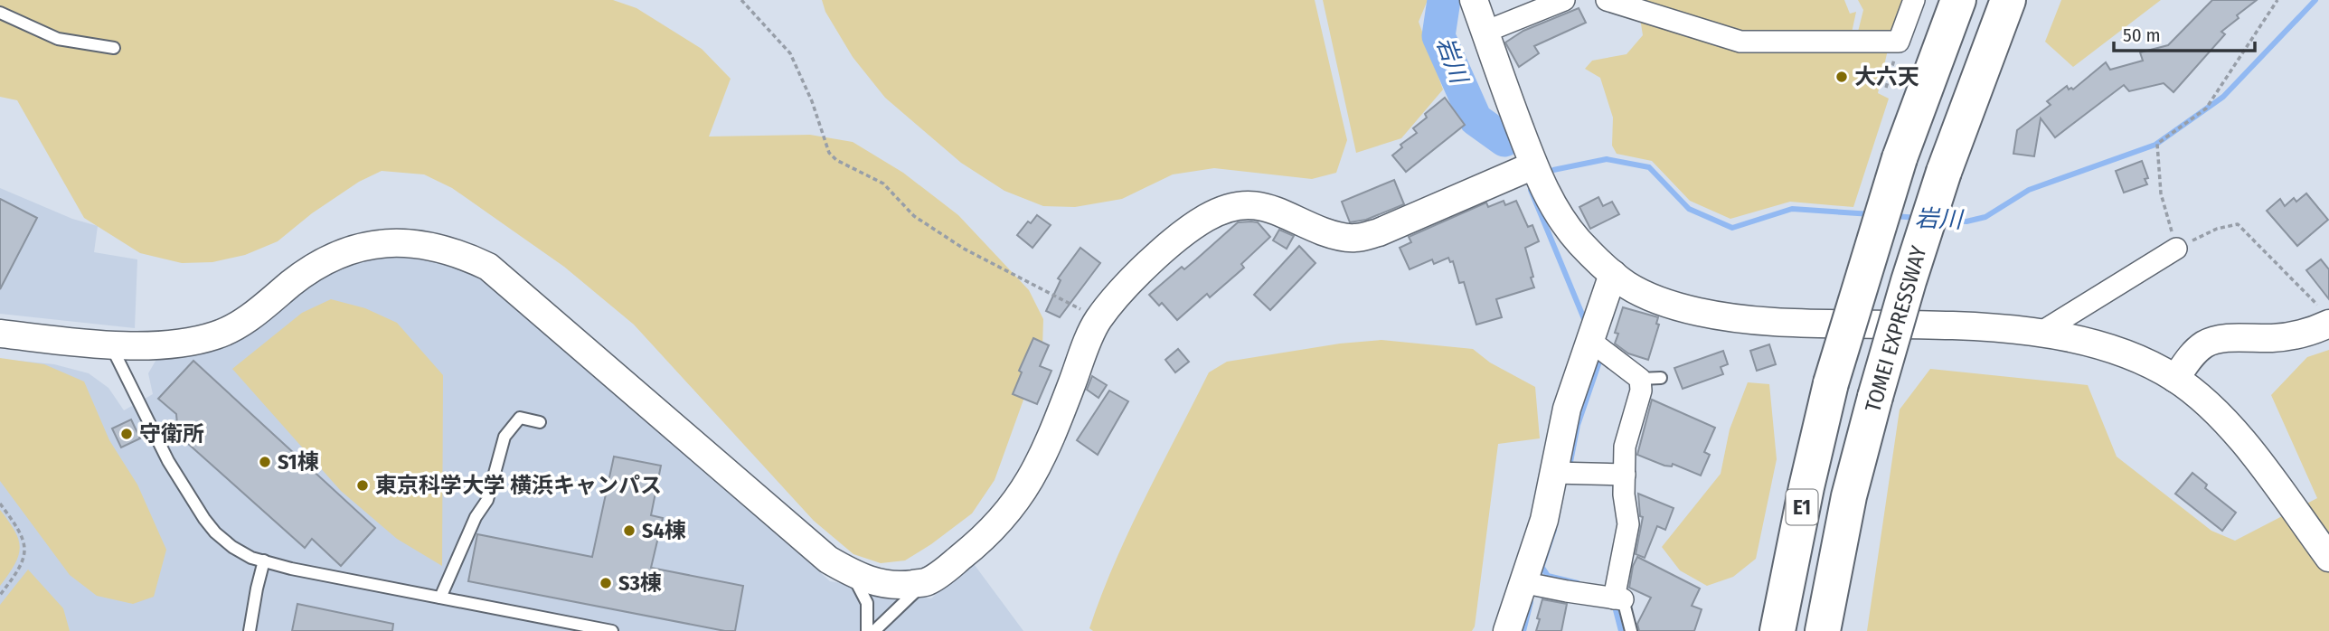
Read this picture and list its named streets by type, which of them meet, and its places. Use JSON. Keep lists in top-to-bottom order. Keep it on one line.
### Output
{"streets":{"highway":["TOMEI EXPRESSWAY","E1"]},"water":["岩川"],"places":["大六天","守衛所","S1棟","東京科学大学 横浜キャンパス","S4棟","S3棟"],"scale_bar":"50 m"}
